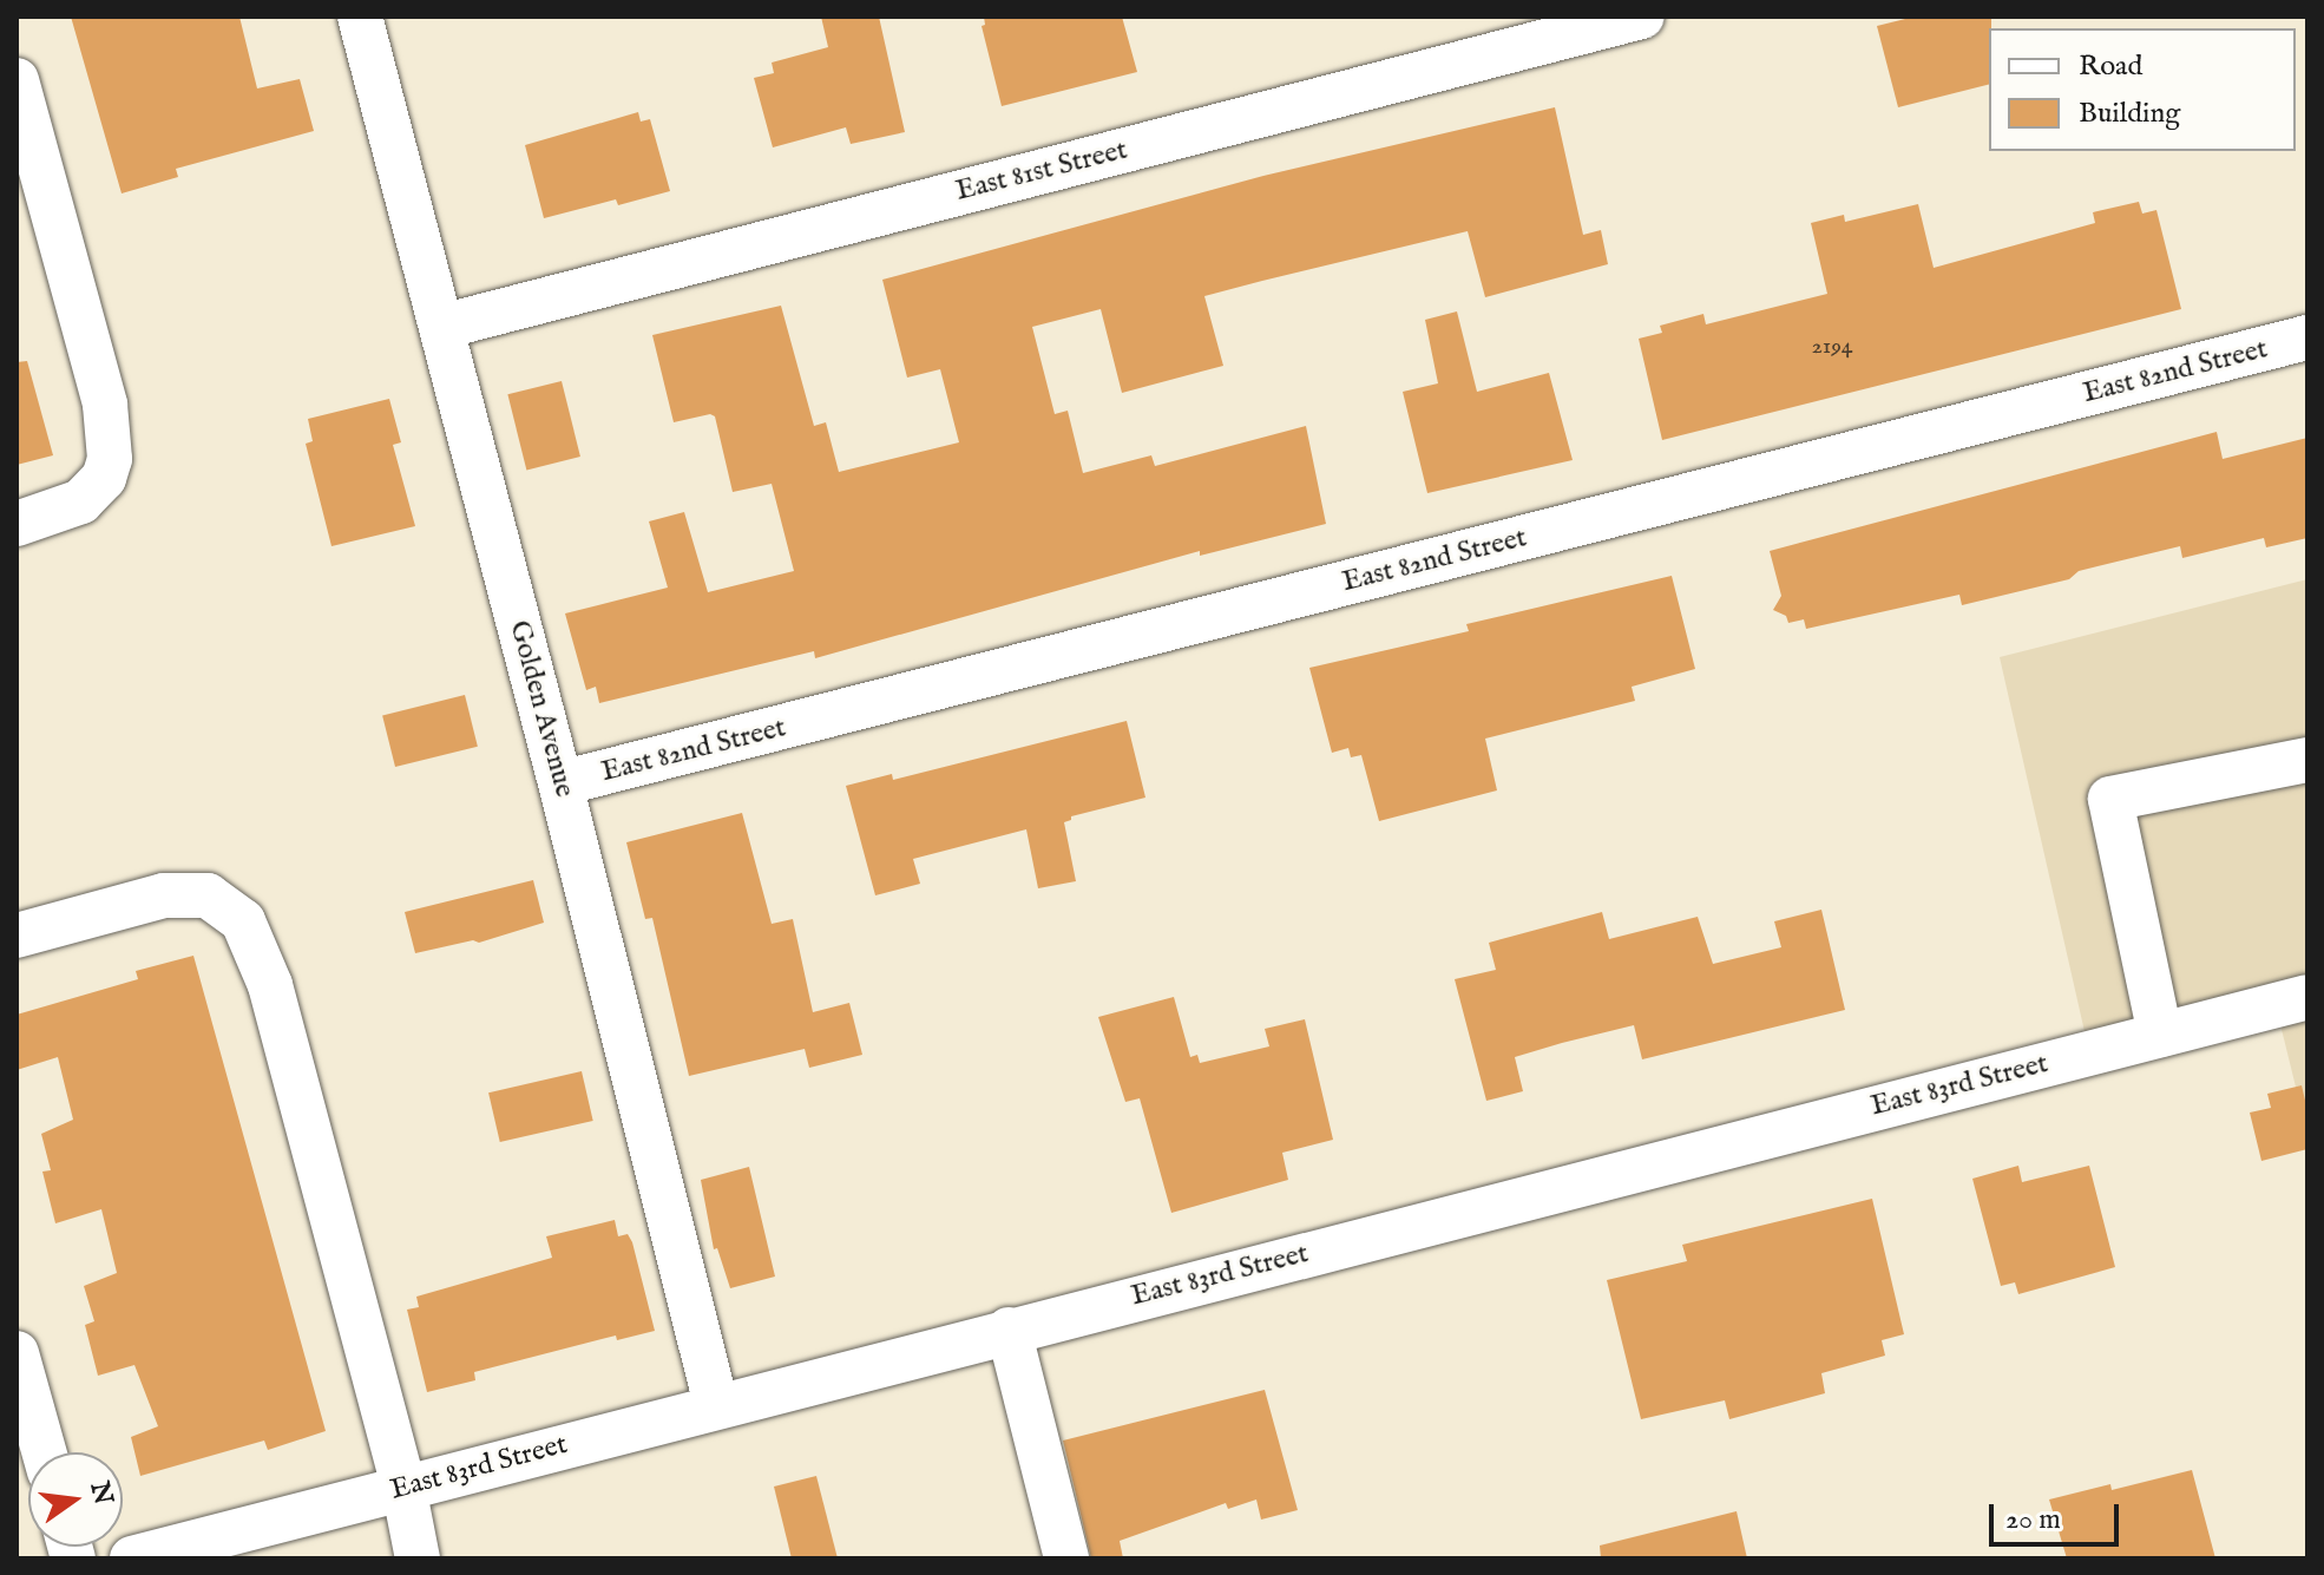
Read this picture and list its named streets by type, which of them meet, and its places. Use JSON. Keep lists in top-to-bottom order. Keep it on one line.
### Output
{"streets":{"street":["East 81st Street","East 82nd Street","Golden Avenue","East 83rd Street"]},"crossings":[["East 81st Street","Golden Avenue"],["East 82nd Street","Golden Avenue"],["Golden Avenue","East 83rd Street"]],"house_numbers":["2194"],"legend":["Road","Building"],"scale_bar":"20 m","north":"right"}
